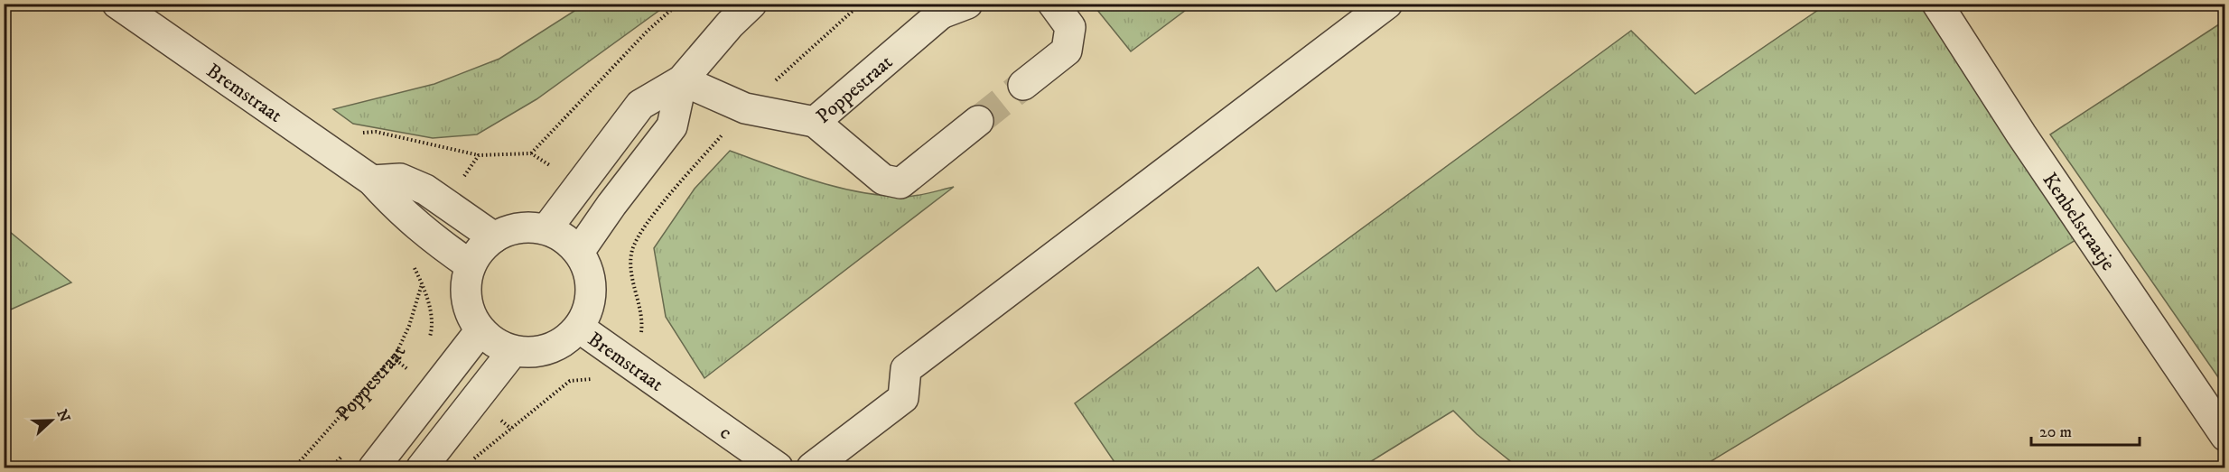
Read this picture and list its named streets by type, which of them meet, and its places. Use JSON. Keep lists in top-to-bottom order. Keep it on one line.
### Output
{"streets":{"street":["Poppestraat","Bremstraat","Kenbelstraatje","c"]},"crossings":[["Bremstraat","c"]],"scale_bar":"20 m","north":"right"}
